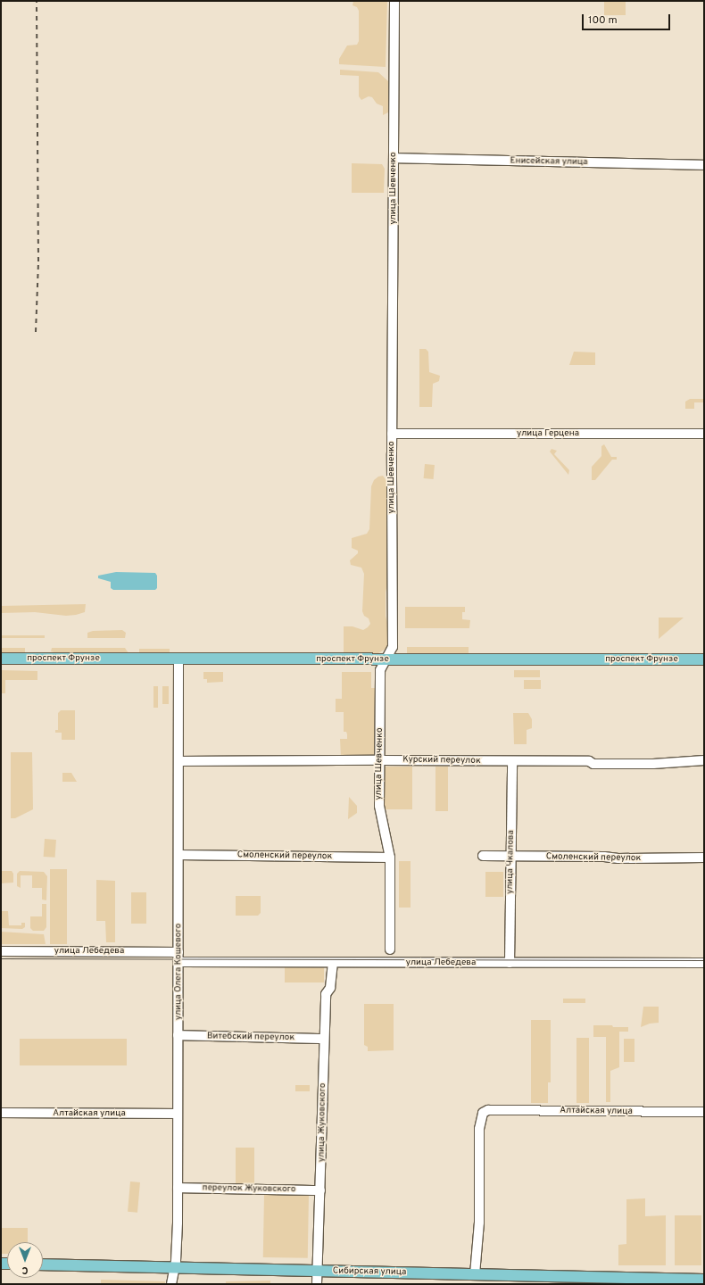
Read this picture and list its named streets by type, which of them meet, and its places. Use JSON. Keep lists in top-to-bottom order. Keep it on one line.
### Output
{"streets":{"main road":["проспект Фрунзе","Сибирская улица"],"street":["Енисейская улица","улица Шевченко","улица Герцена","Курский переулок","Смоленский переулок","улица Чкалова","улица Лебедева","улица Олега Кошевого","Витебский переулок","Алтайская улица","улица Жуковского","переулок Жуковского"]},"crossings":[["Енисейская улица","улица Шевченко"],["улица Шевченко","улица Герцена"],["улица Шевченко","проспект Фрунзе"],["улица Шевченко","Курский переулок"],["улица Шевченко","Смоленский переулок"],["проспект Фрунзе","улица Олега Кошевого"],["Курский переулок","улица Чкалова"],["Курский переулок","улица Олега Кошевого"],["Смоленский переулок","улица Чкалова"],["Смоленский переулок","улица Олега Кошевого"],["улица Чкалова","улица Лебедева"],["улица Лебедева","улица Олега Кошевого"],["улица Лебедева","улица Жуковского"],["улица Олега Кошевого","Витебский переулок"],["улица Олега Кошевого","Алтайская улица"],["улица Олега Кошевого","переулок Жуковского"],["улица Олега Кошевого","Сибирская улица"],["Витебский переулок","улица Жуковского"],["Алтайская улица","Сибирская улица"],["улица Жуковского","переулок Жуковского"],["улица Жуковского","Сибирская улица"]],"scale_bar":"100 m","north":"bottom"}
